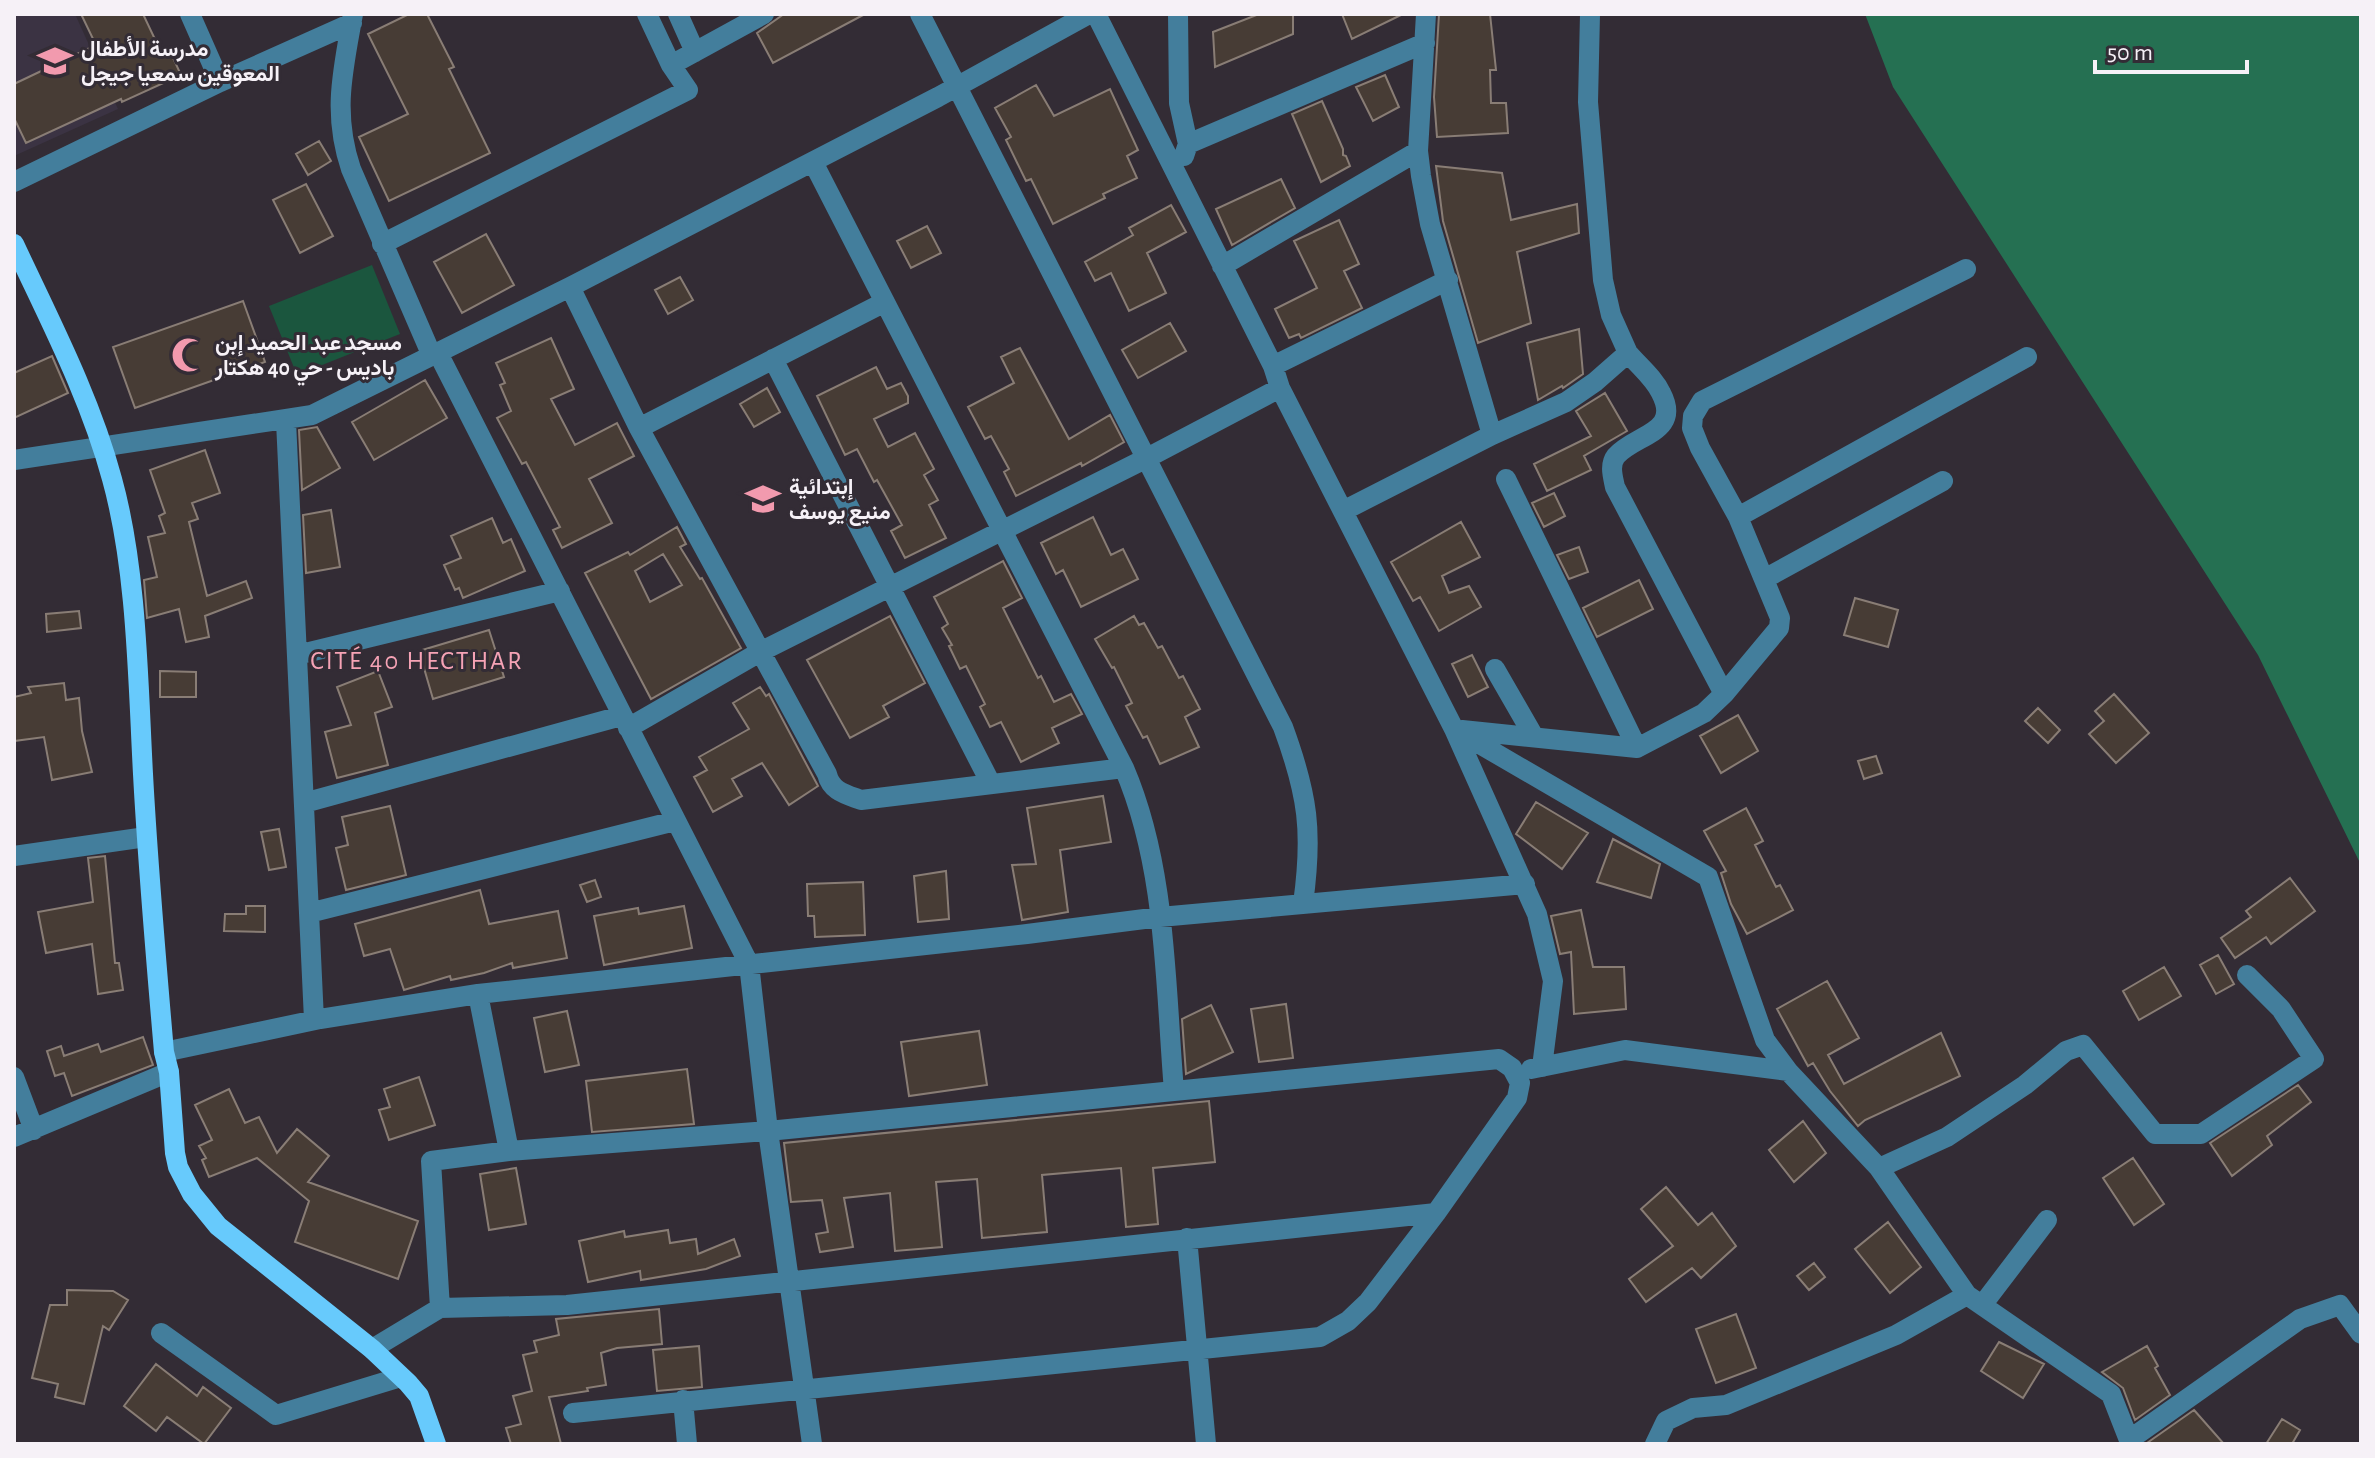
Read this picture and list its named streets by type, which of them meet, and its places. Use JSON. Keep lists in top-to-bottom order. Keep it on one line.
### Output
{"districts":["CITÉ 40 HECTHAR"],"places":{"school or university":["مدرسة الأطفال المعوقين سمعيا جيجل","إبتدائية منيع يوسف"],"mosque":["مسجد عبد الحميد إبن باديس - حي 40 هكتار"]},"scale_bar":"50 m"}
